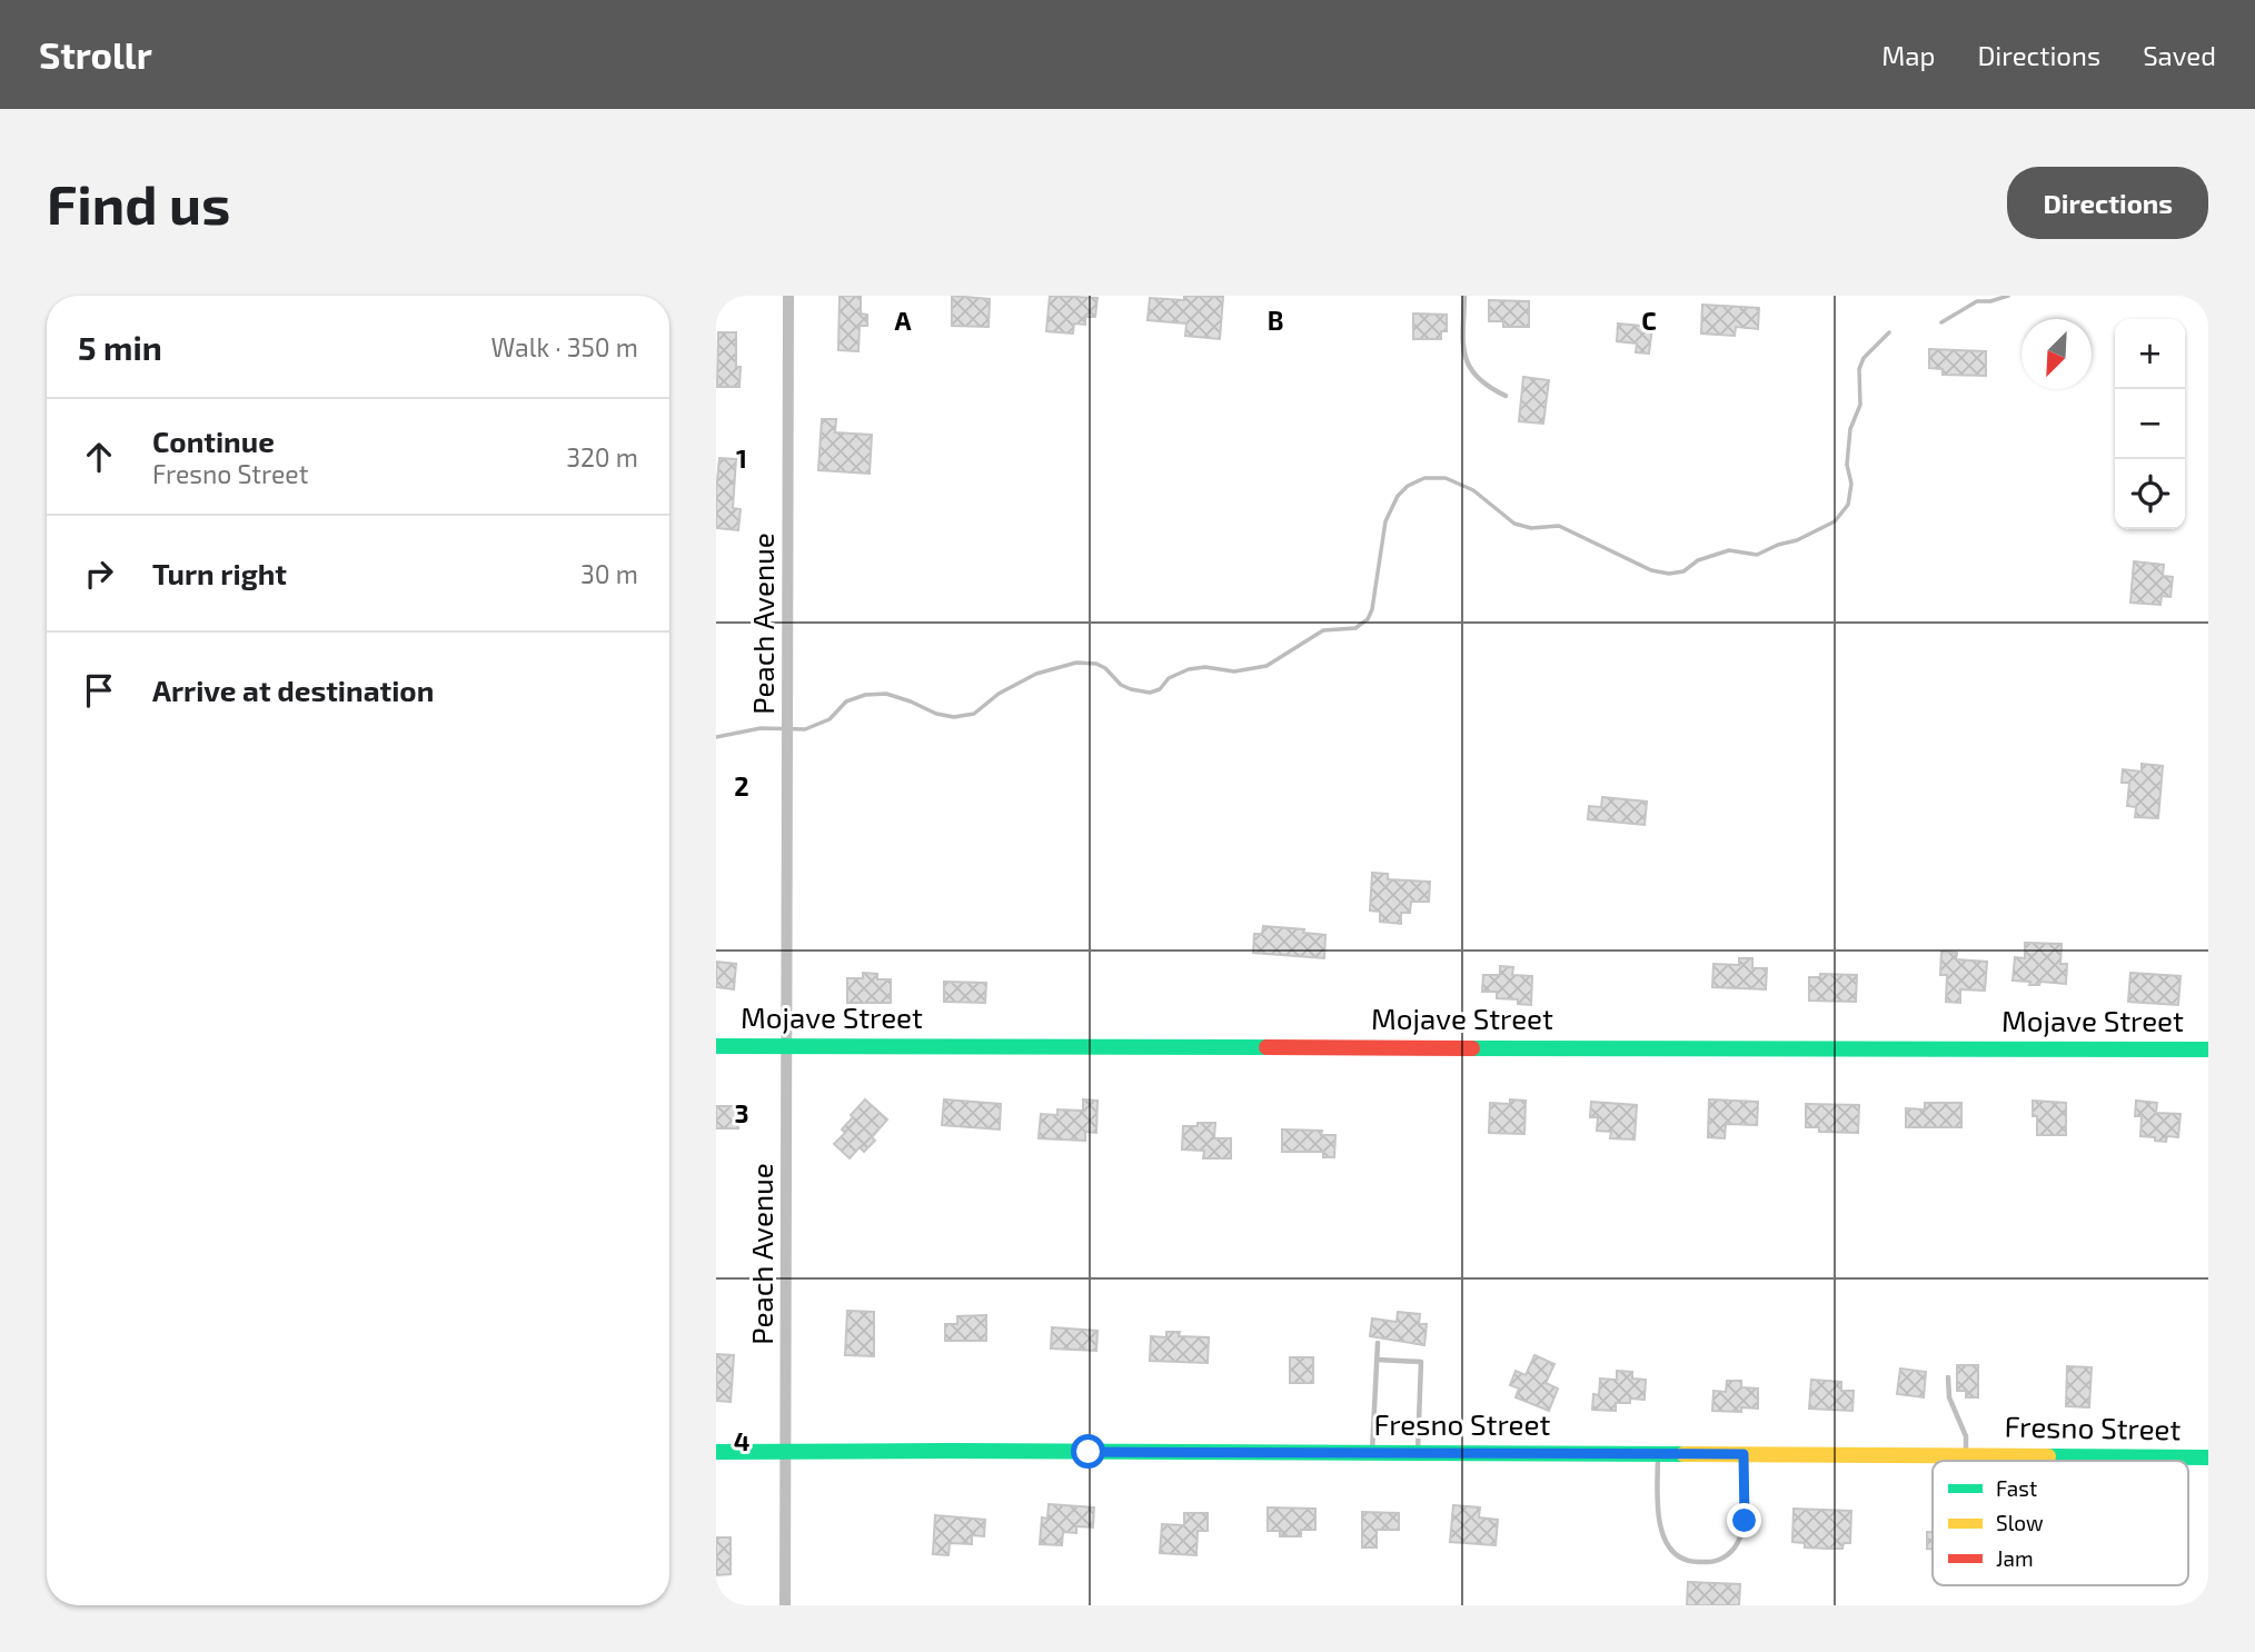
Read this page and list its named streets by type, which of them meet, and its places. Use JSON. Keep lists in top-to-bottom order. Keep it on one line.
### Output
{"streets":{"street":["Peach Avenue","Mojave Street","Fresno Street"]},"crossings":[["Peach Avenue","Mojave Street"],["Peach Avenue","Fresno Street"]],"legend":["Fast","Slow","Jam"],"north":"bottom left","page":{"header":"Strollr","nav":["Map","Directions","Saved"],"buttons":"Directions","title":"Find us","heading":["5 min","Walk · 350 m"],"map_buttons":["+","−"],"list":[["Continue","Fresno Street","320 m"],["Turn right","30 m"],"Arrive at destination"]},"grid":{"columns":["A","B","C"],"rows":["1","2","3","4"]}}
